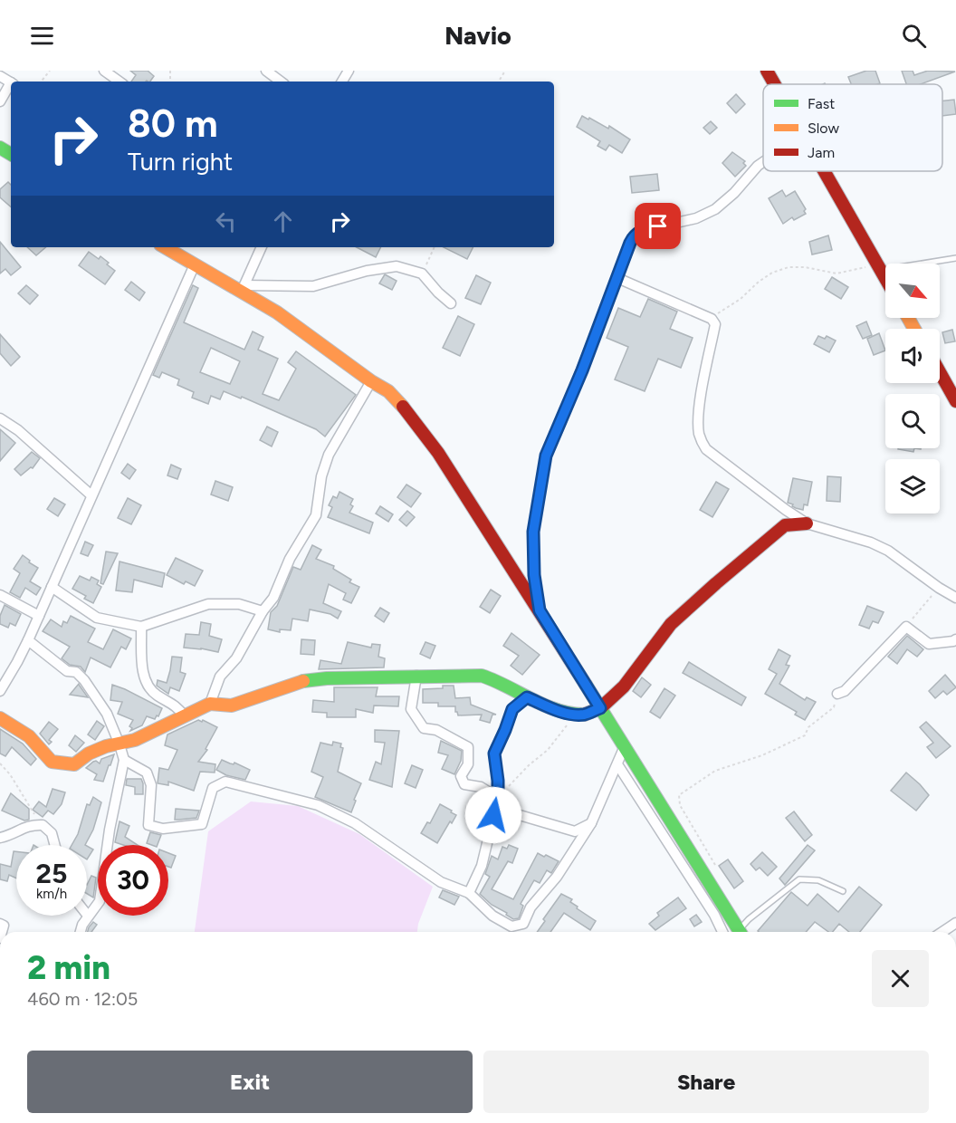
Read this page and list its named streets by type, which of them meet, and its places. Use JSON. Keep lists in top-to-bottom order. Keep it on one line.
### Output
{"legend":["Fast","Slow","Jam"],"north":"bottom right","page":{"header":"Navio","turn":["80 m","Turn right"],"speed":"25 km/h","limit":"30","heading":["2 min","460 m · 12:05"],"buttons":["Exit","Share"]}}
